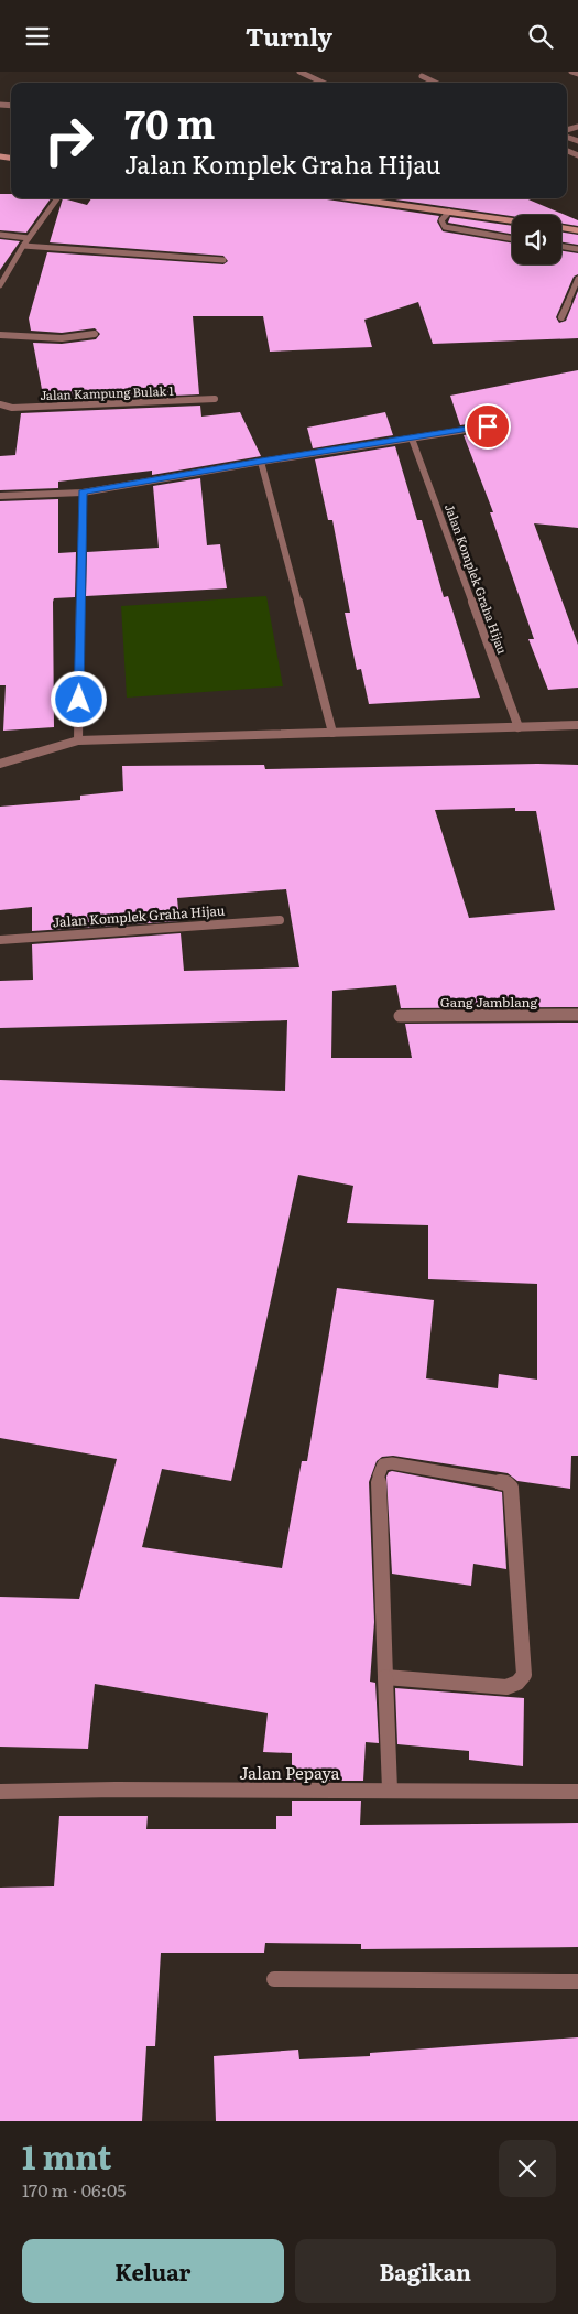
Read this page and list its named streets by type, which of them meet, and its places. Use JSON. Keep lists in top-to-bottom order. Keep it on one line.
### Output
{"streets":{"street":["Jalan Kampung Bulak 1","Jalan Komplek Graha Hijau","Gang Jamblang","Jalan Pepaya"]},"page":{"header":"Turnly","turn":["70 m","Jalan Komplek Graha Hijau"],"heading":["1 mnt","170 m · 06:05"],"buttons":["Keluar","Bagikan"]}}
